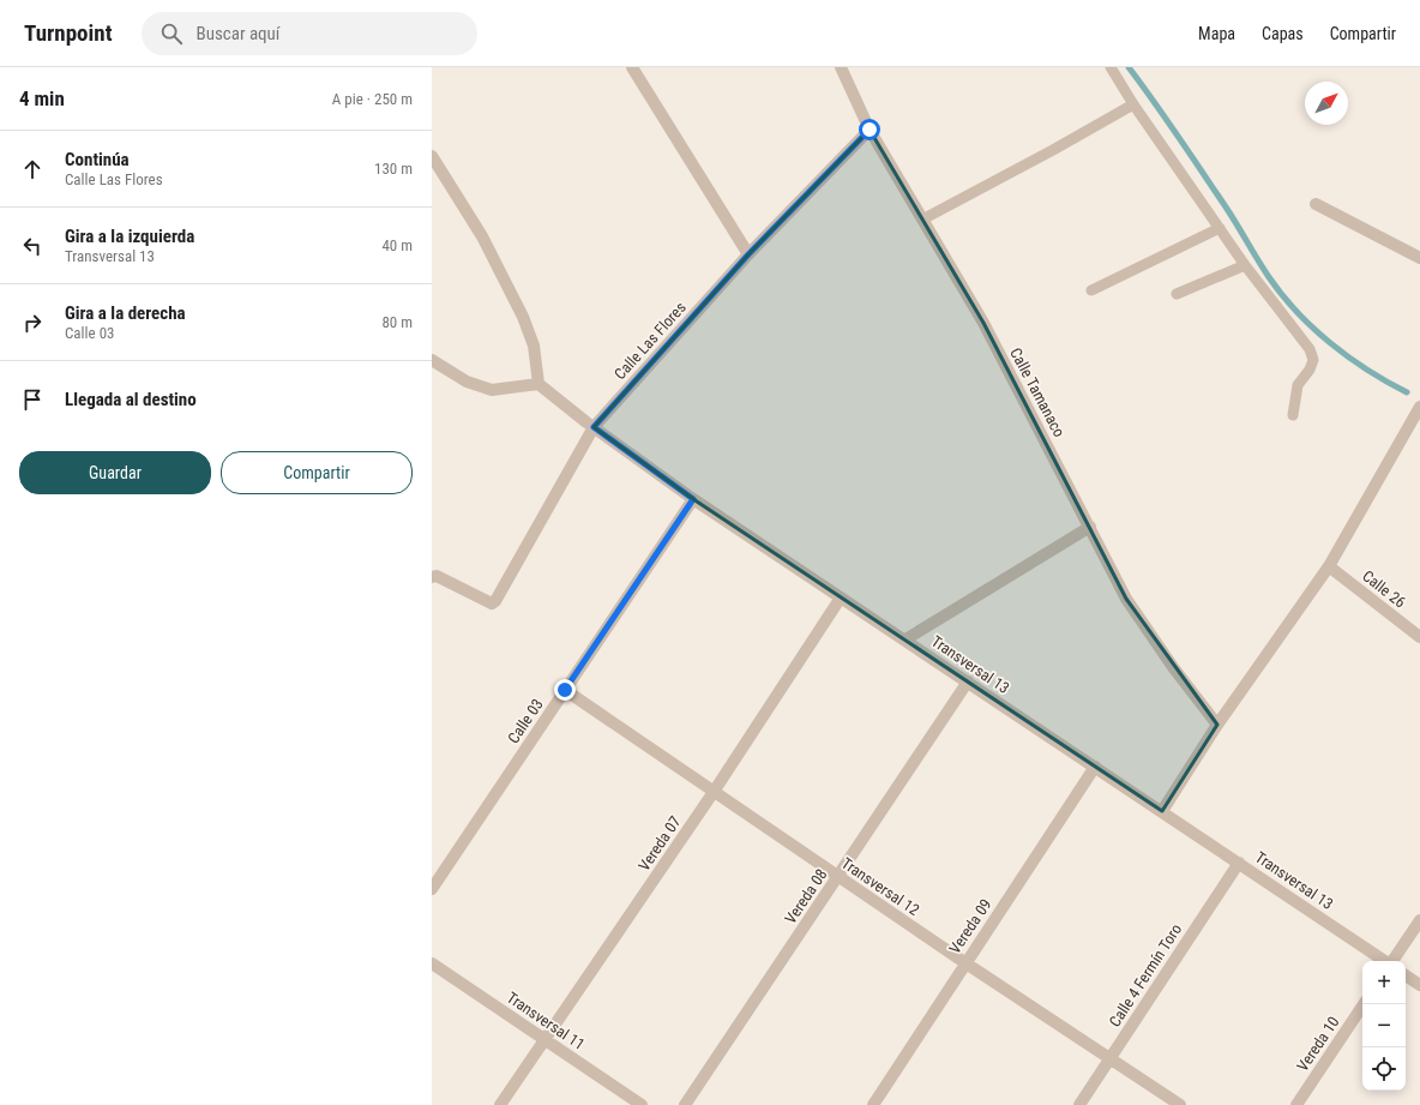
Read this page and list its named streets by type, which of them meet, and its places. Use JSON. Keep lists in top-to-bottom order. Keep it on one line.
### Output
{"streets":{"street":["Calle Las Flores","Calle Tamanaco","Calle 26","Transversal 13","Calle 03","Vereda 07","Transversal 12","Vereda 08","Vereda 09","Calle 4 Fermín Toro","Transversal 11","Vereda 10"]},"crossings":[["Calle Las Flores","Calle Tamanaco"],["Calle Las Flores","Transversal 13"],["Transversal 13","Calle 03"],["Transversal 13","Vereda 07"],["Transversal 13","Vereda 08"],["Transversal 13","Vereda 09"],["Transversal 13","Calle 4 Fermín Toro"],["Calle 03","Transversal 12"],["Vereda 07","Transversal 12"],["Vereda 07","Transversal 11"],["Transversal 12","Vereda 08"],["Transversal 12","Vereda 09"],["Transversal 12","Calle 4 Fermín Toro"]],"north":"top right","page":{"header":"Turnpoint","search":"Buscar aquí","nav":["Mapa","Capas","Compartir"],"heading":["4 min","A pie · 250 m"],"list":[["Continúa","Calle Las Flores","130 m"],["Gira a la izquierda","Transversal 13","40 m"],["Gira a la derecha","Calle 03","80 m"],"Llegada al destino"],"buttons":["Guardar","Compartir"],"map_buttons":["+","−"]}}
